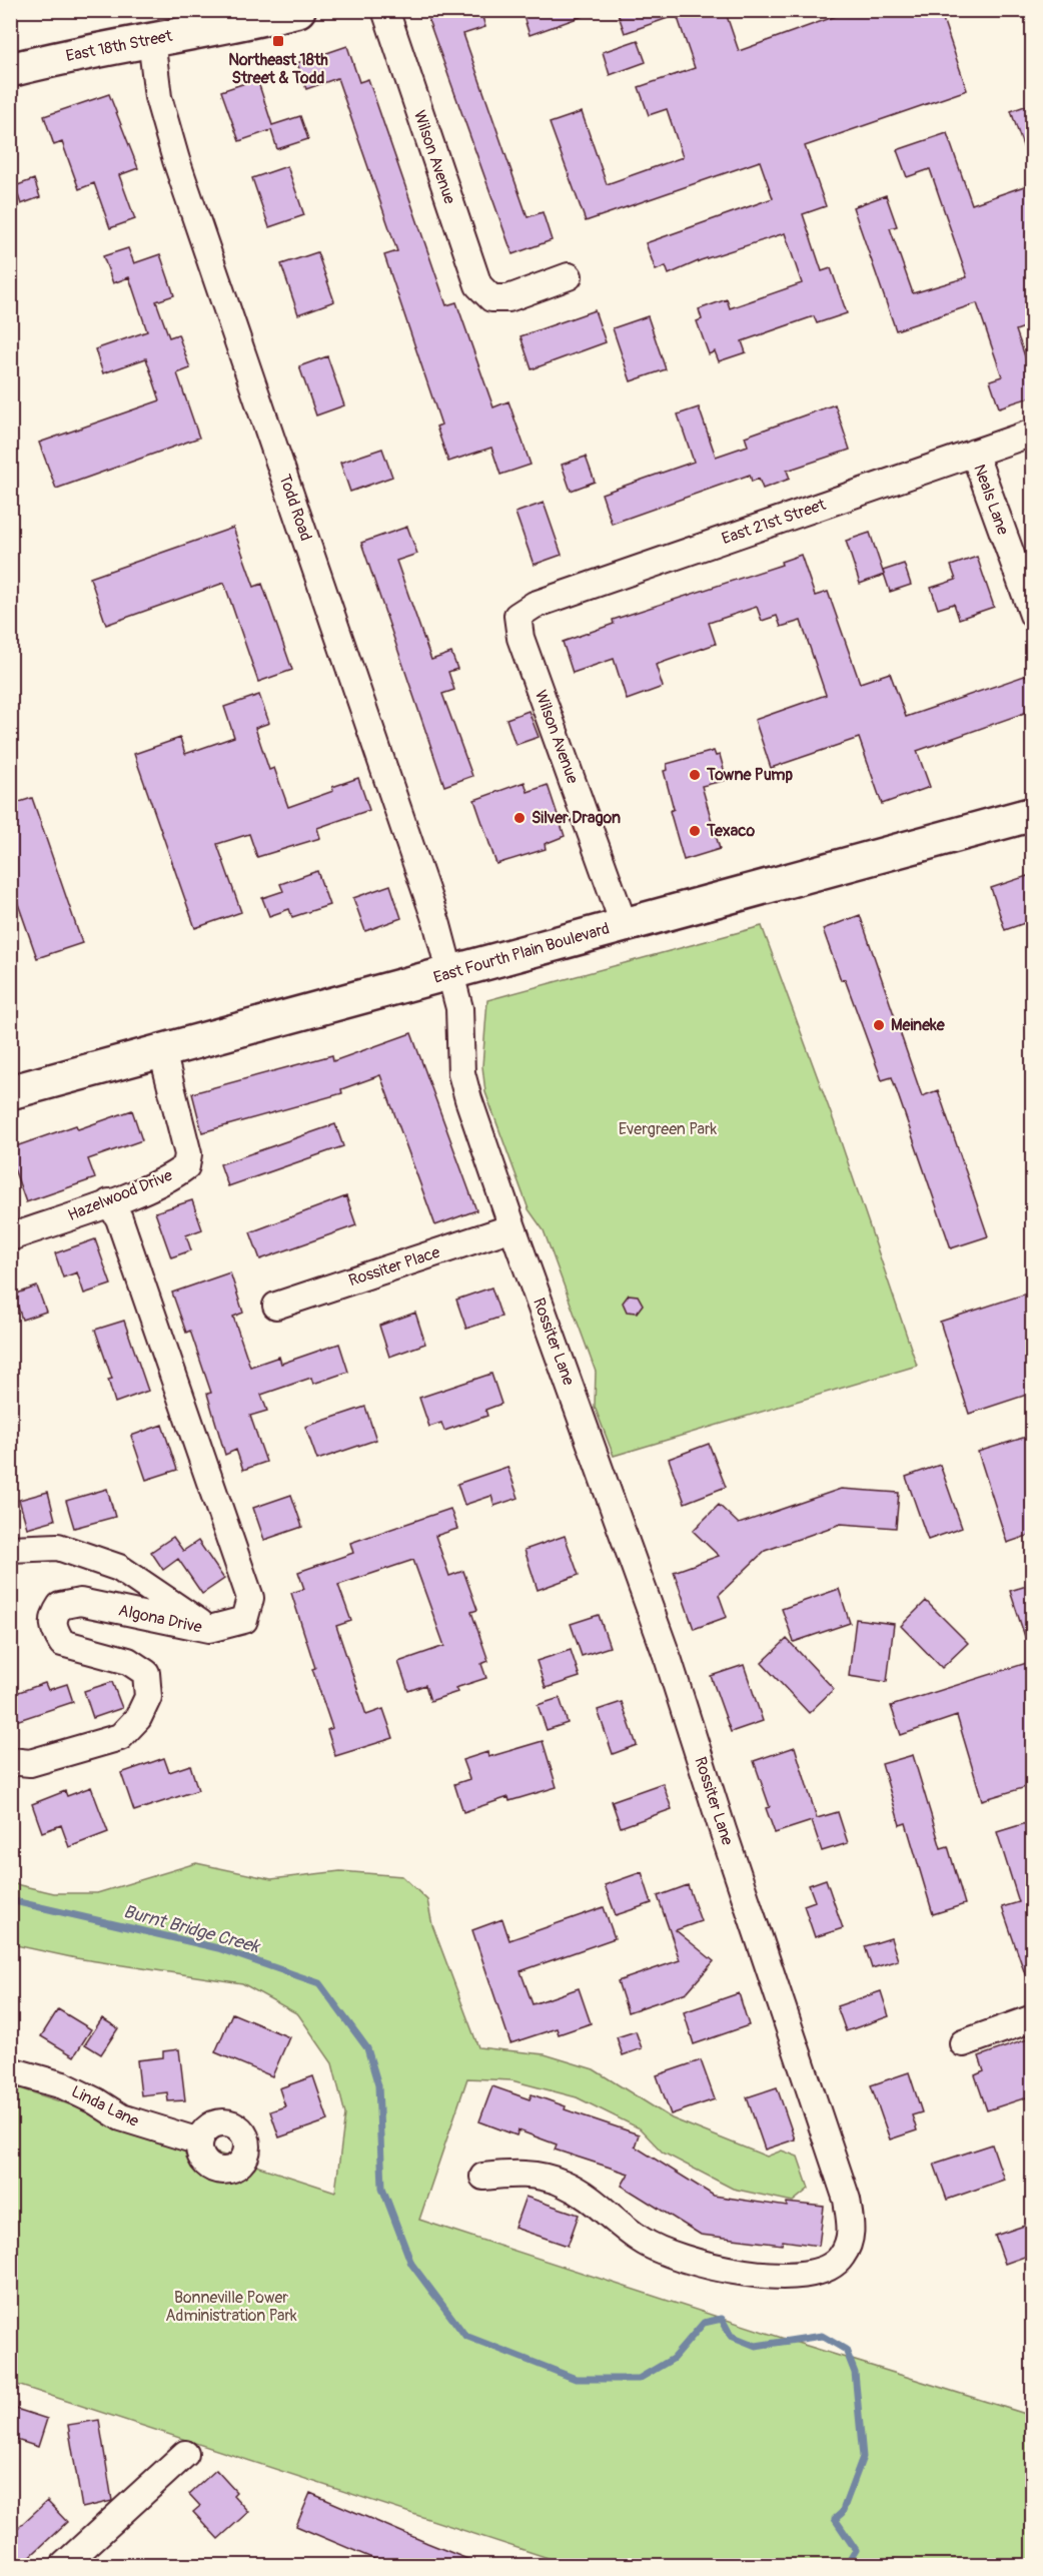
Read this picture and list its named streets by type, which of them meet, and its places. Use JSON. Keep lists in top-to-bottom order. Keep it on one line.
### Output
{"streets":{"main road":["East 18th Street","East Fourth Plain Boulevard"],"street":["Wilson Avenue","Neals Lane","Todd Road","East 21st Street","Hazelwood Drive","Rossiter Place","Rossiter Lane","Algona Drive","Linda Lane"]},"crossings":[["East 18th Street","Todd Road"],["Wilson Avenue","East 21st Street"],["Wilson Avenue","East Fourth Plain Boulevard"],["Neals Lane","East 21st Street"],["Todd Road","East Fourth Plain Boulevard"],["Todd Road","Rossiter Lane"],["East Fourth Plain Boulevard","Hazelwood Drive"],["East Fourth Plain Boulevard","Rossiter Lane"],["Hazelwood Drive","Algona Drive"],["Rossiter Place","Rossiter Lane"]],"water":["Burnt Bridge Creek"],"parks":["Evergreen Park","Bonneville Power Administration Park"],"places":{"transit":["Northeast 18th Street & Todd"],"other":["Towne Pump","Silver Dragon","Texaco","Meineke"]}}
